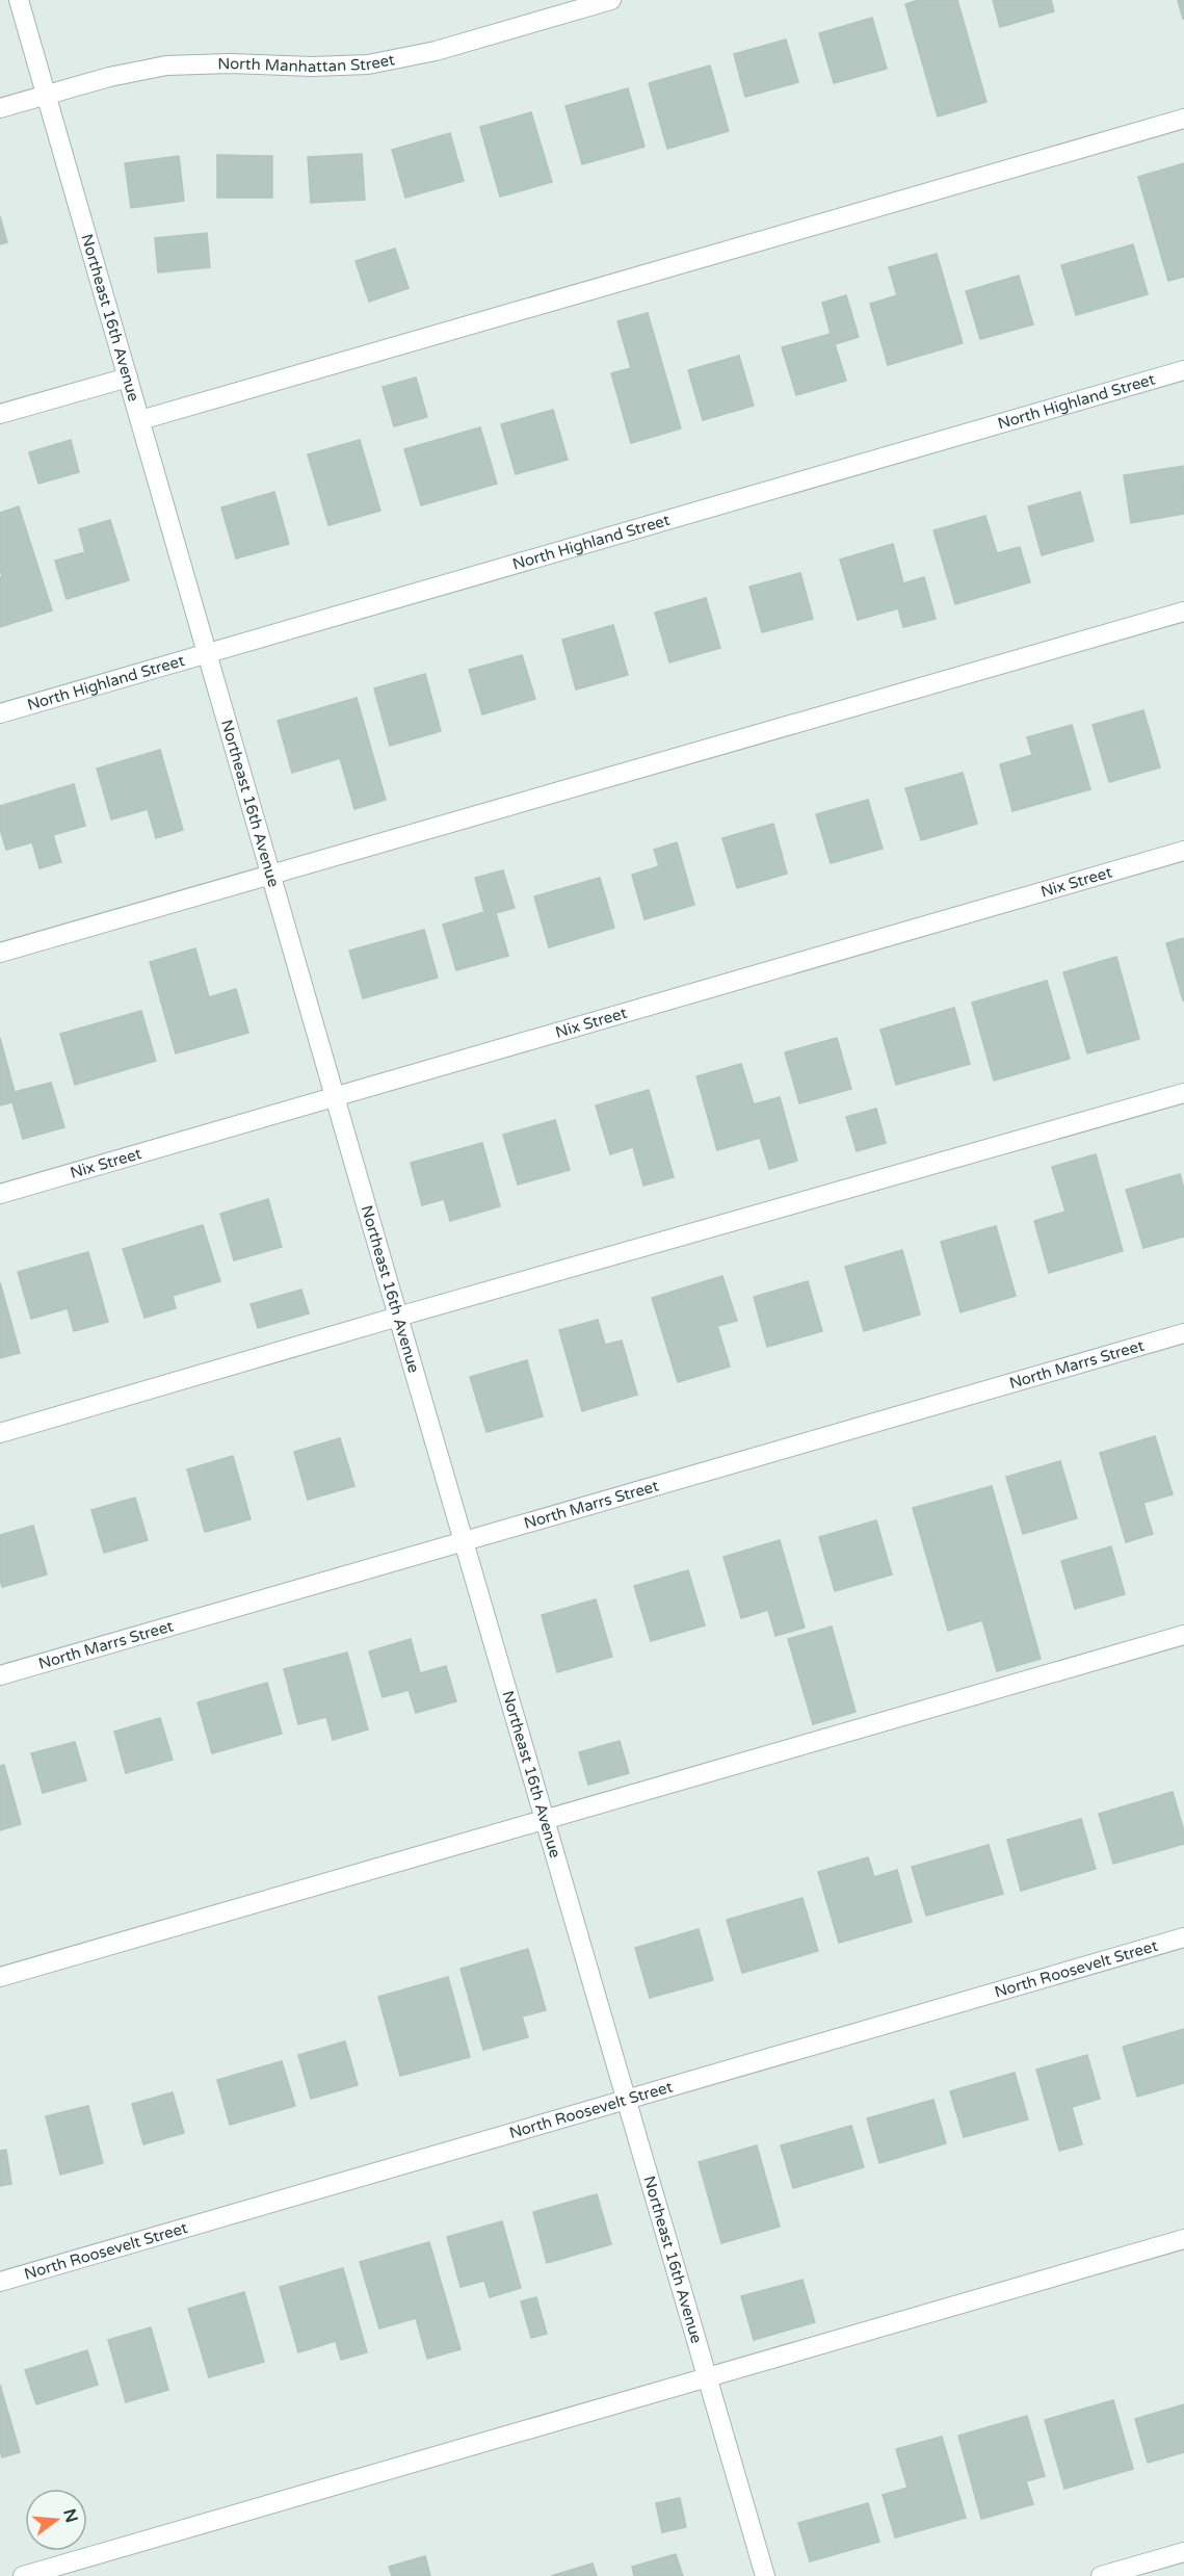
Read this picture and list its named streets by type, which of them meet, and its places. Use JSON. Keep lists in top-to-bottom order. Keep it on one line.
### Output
{"streets":{"street":["North Manhattan Street","Northeast 16th Avenue","North Highland Street","Nix Street","North Marrs Street","North Roosevelt Street"]},"crossings":[["North Manhattan Street","Northeast 16th Avenue"],["Northeast 16th Avenue","North Highland Street"],["Northeast 16th Avenue","Nix Street"],["Northeast 16th Avenue","North Marrs Street"],["Northeast 16th Avenue","North Roosevelt Street"]],"north":"right"}
